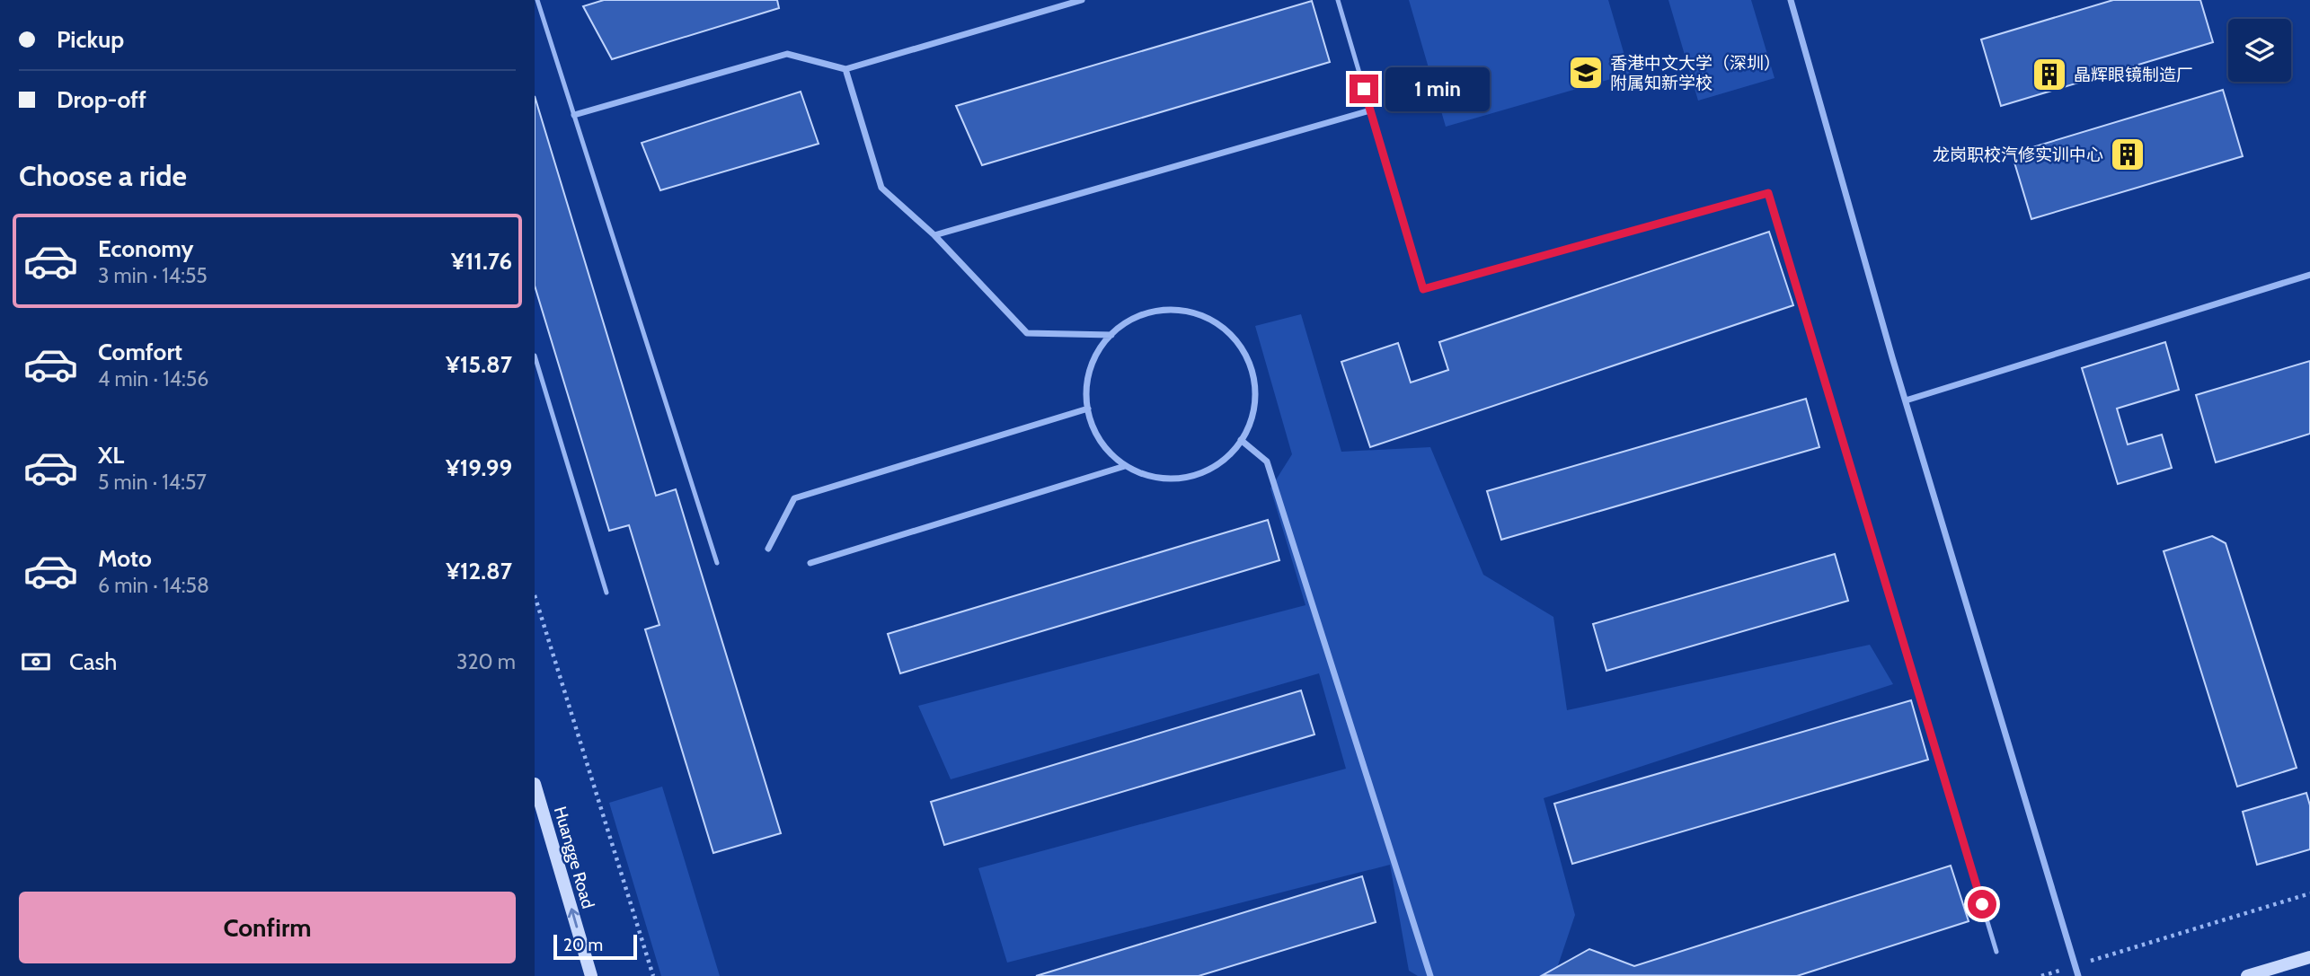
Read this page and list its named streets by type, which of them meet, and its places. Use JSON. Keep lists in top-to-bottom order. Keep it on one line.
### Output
{"streets":{"main road":["Huangge Road"]},"one_way":["Huangge Road"],"places":{"school or university":["香港中文大学（深圳） 附属知新学校"],"building":["晶辉眼镜制造厂","龙岗职校汽修实训中心"]},"scale_bar":"20 m","page":{"banner":["Pickup","Drop-off"],"bubble":"1 min","heading":"Choose a ride","list":[{"name":"Economy","note":"3 min · 14:55","value":"¥11.76"},{"name":"Comfort","note":"4 min · 14:56","value":"¥15.87"},{"name":"XL","note":"5 min · 14:57","value":"¥19.99"},{"name":"Moto","note":"6 min · 14:58","value":"¥12.87"}],"pay":["Cash","320 m"],"buttons":"Confirm","scale":"20 m"}}
